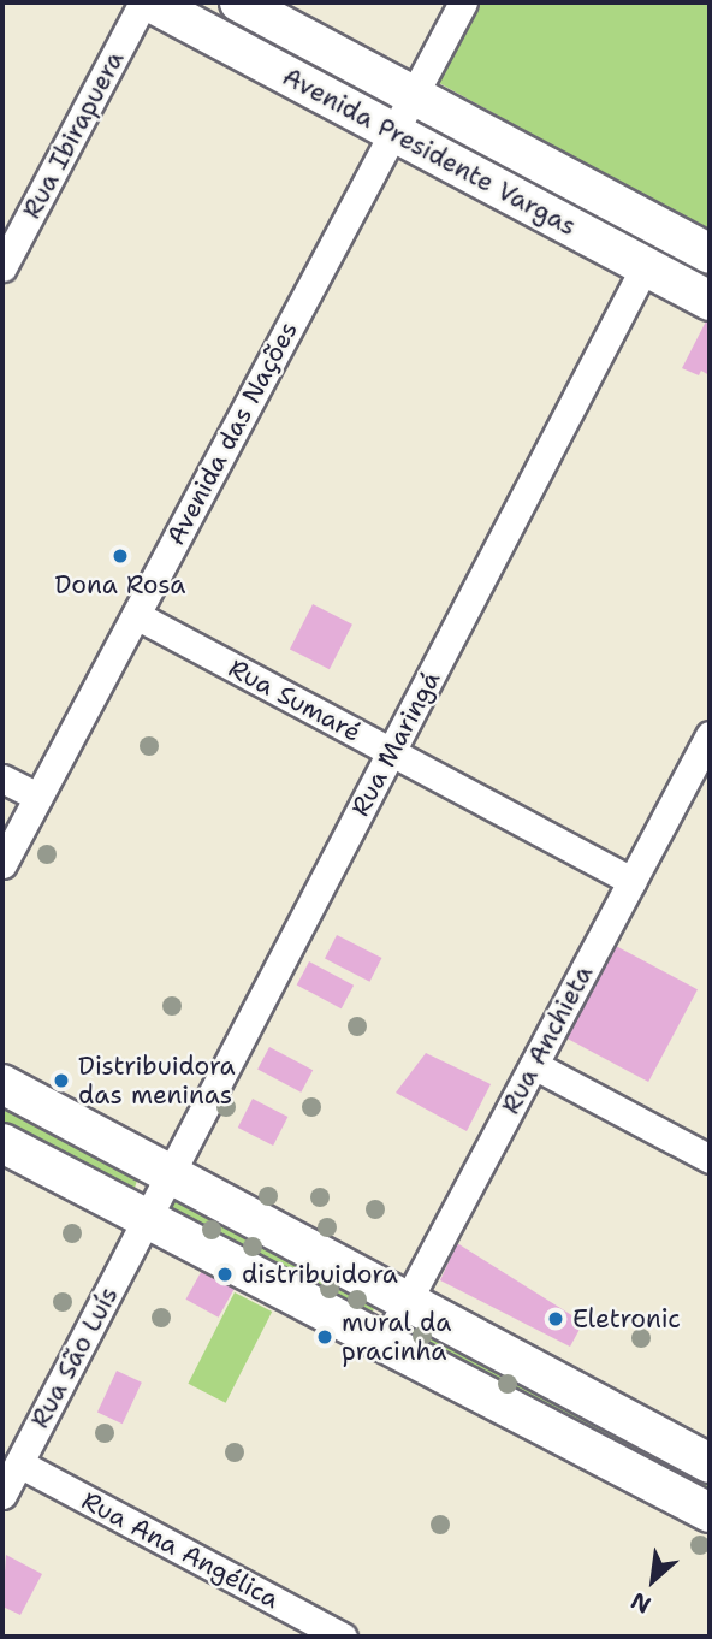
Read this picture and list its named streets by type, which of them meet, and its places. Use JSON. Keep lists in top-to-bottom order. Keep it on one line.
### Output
{"streets":{"street":["Rua Ibirapuera","Avenida Presidente Vargas","Avenida das Nações","Rua Sumaré","Rua Maringá","Rua Anchieta","Rua São Luís","Rua Ana Angélica"]},"crossings":[["Rua Ibirapuera","Avenida Presidente Vargas"],["Avenida Presidente Vargas","Avenida das Nações"],["Avenida Presidente Vargas","Rua Maringá"],["Avenida das Nações","Rua Sumaré"],["Rua Sumaré","Rua Maringá"],["Rua Sumaré","Rua Anchieta"],["Rua Maringá","Rua São Luís"],["Rua São Luís","Rua Ana Angélica"]],"places":["Dona Rosa","Distribuidora das meninas","distribuidora","Eletronic","mural da pracinha"],"north":"bottom left"}
